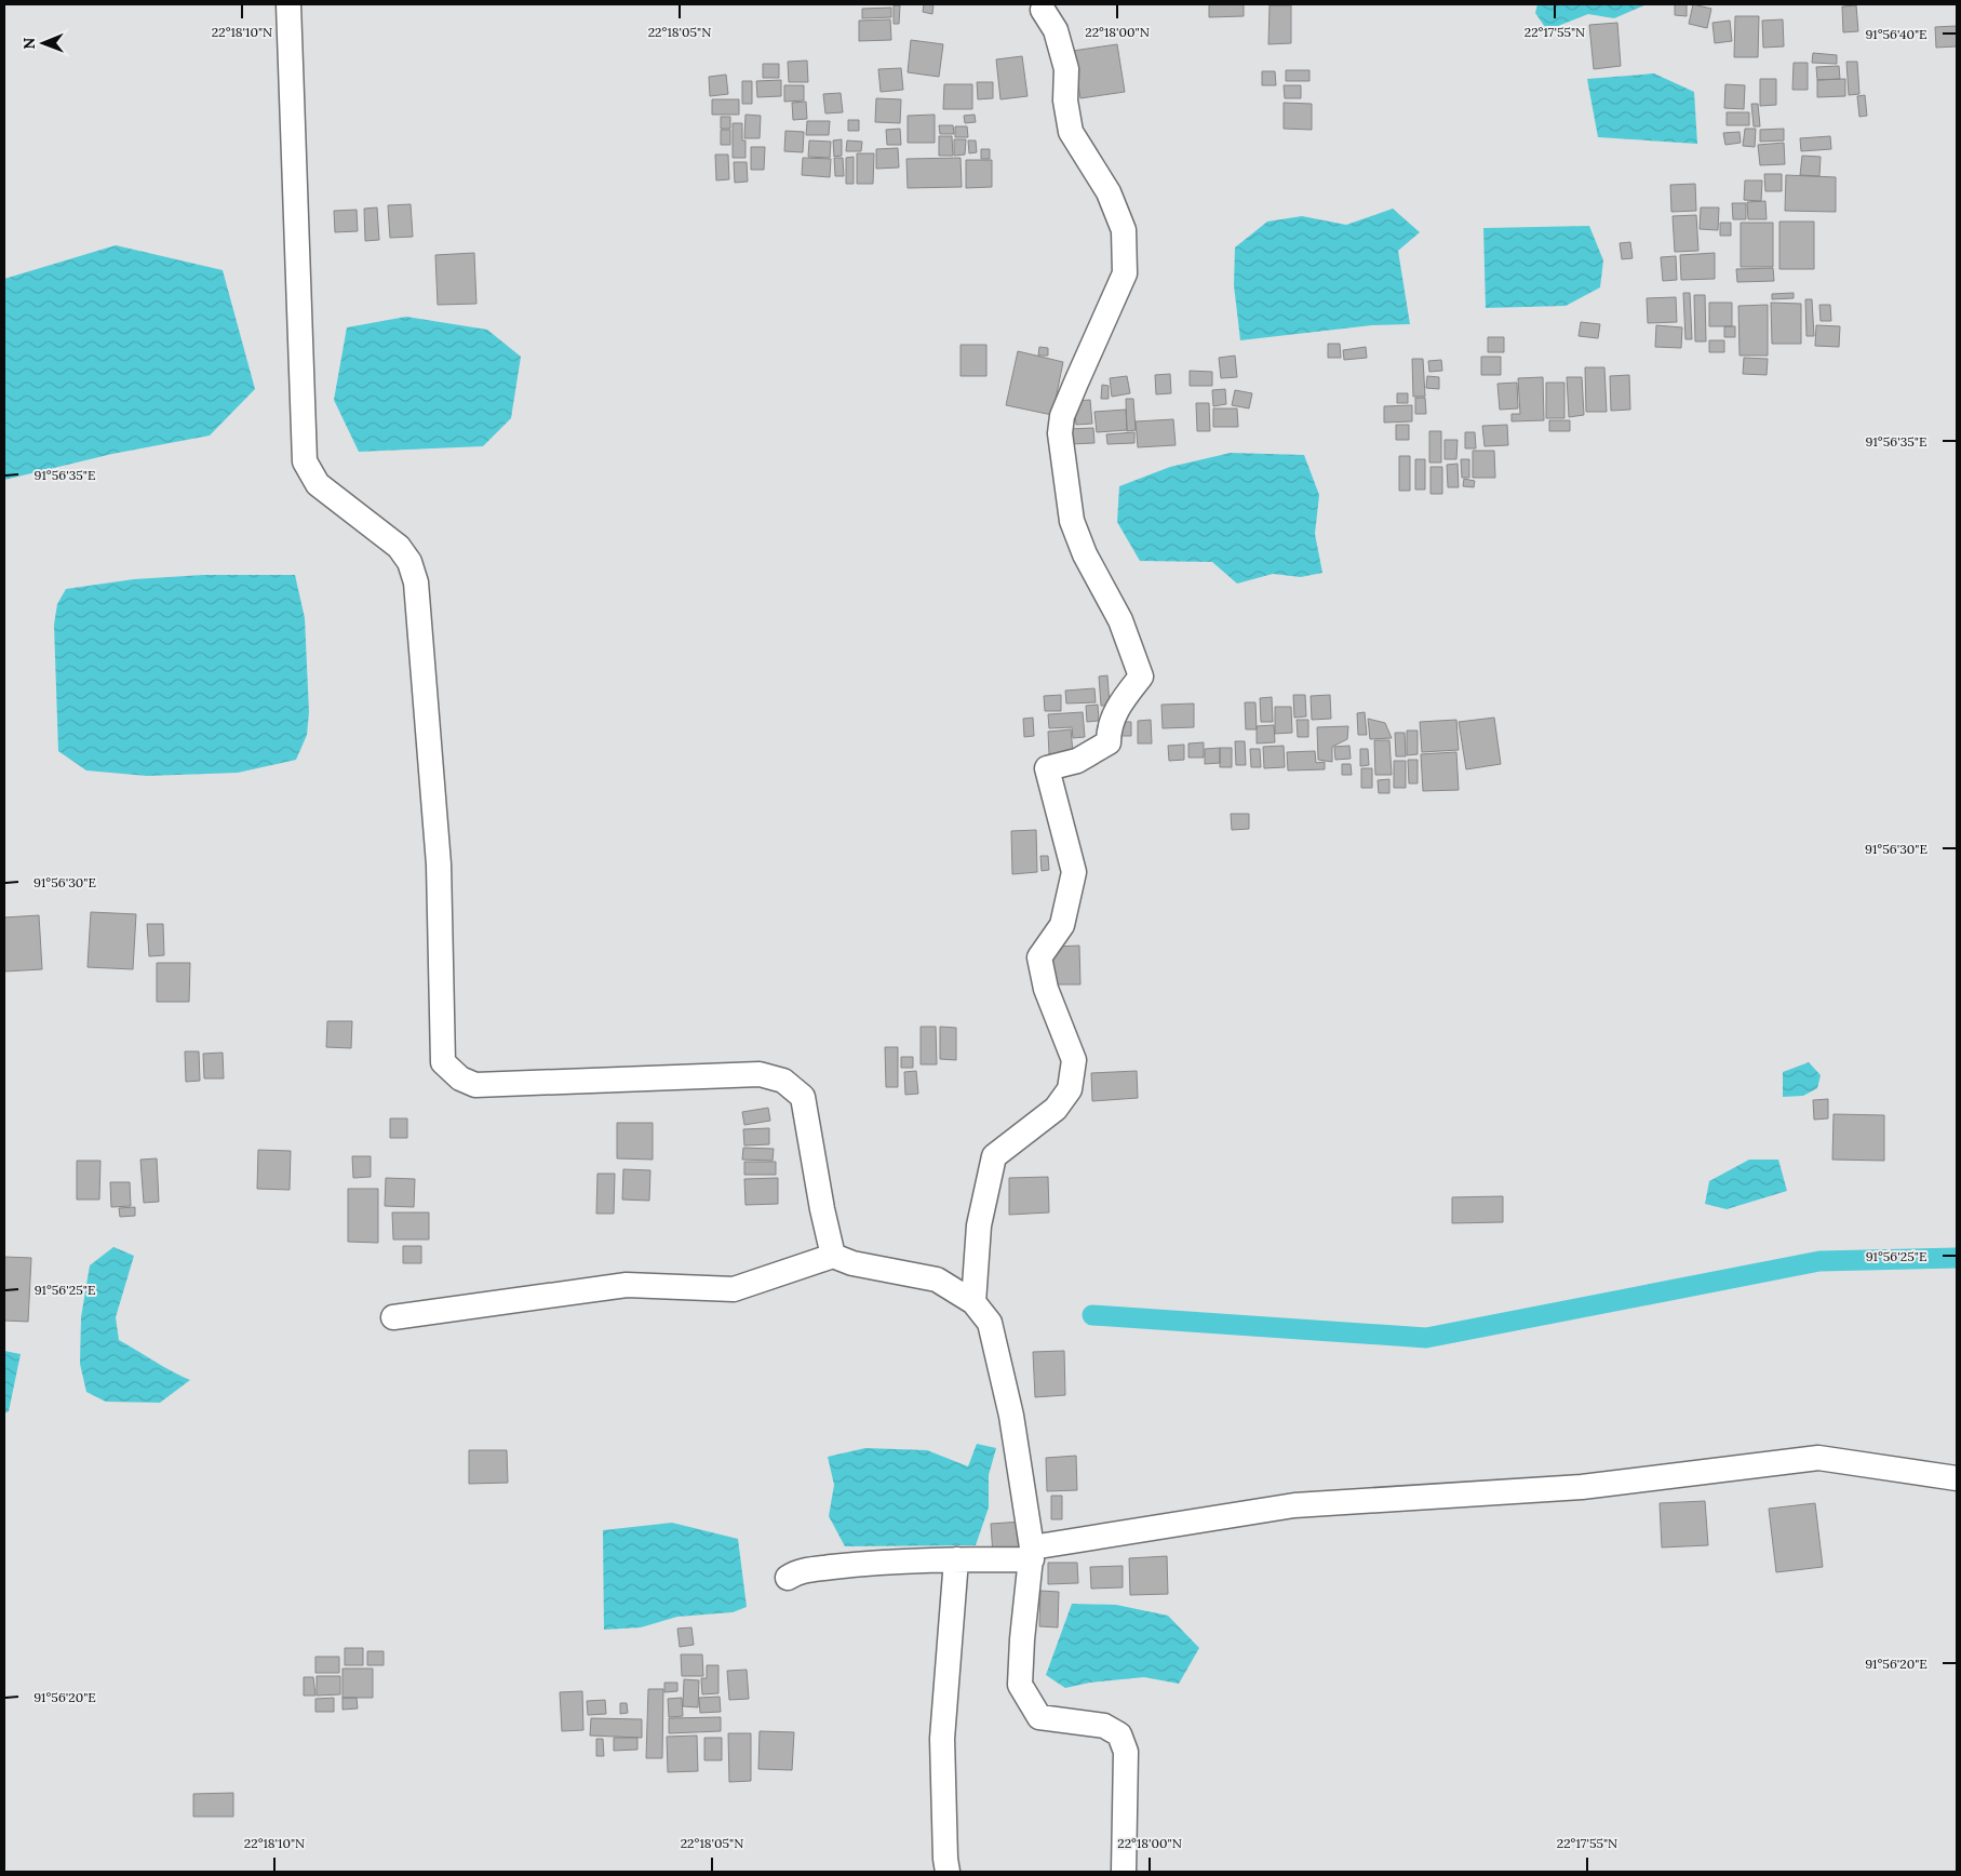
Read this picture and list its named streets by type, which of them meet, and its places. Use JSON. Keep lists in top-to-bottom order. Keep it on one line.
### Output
{"north":"left","coordinates":["22°18'10\"N","22°18'05\"N","22°18'00\"N","22°17'55\"N","91°56'40\"E","91°56'35\"E","91°56'30\"E","91°56'25\"E","91°56'20\"E"]}
